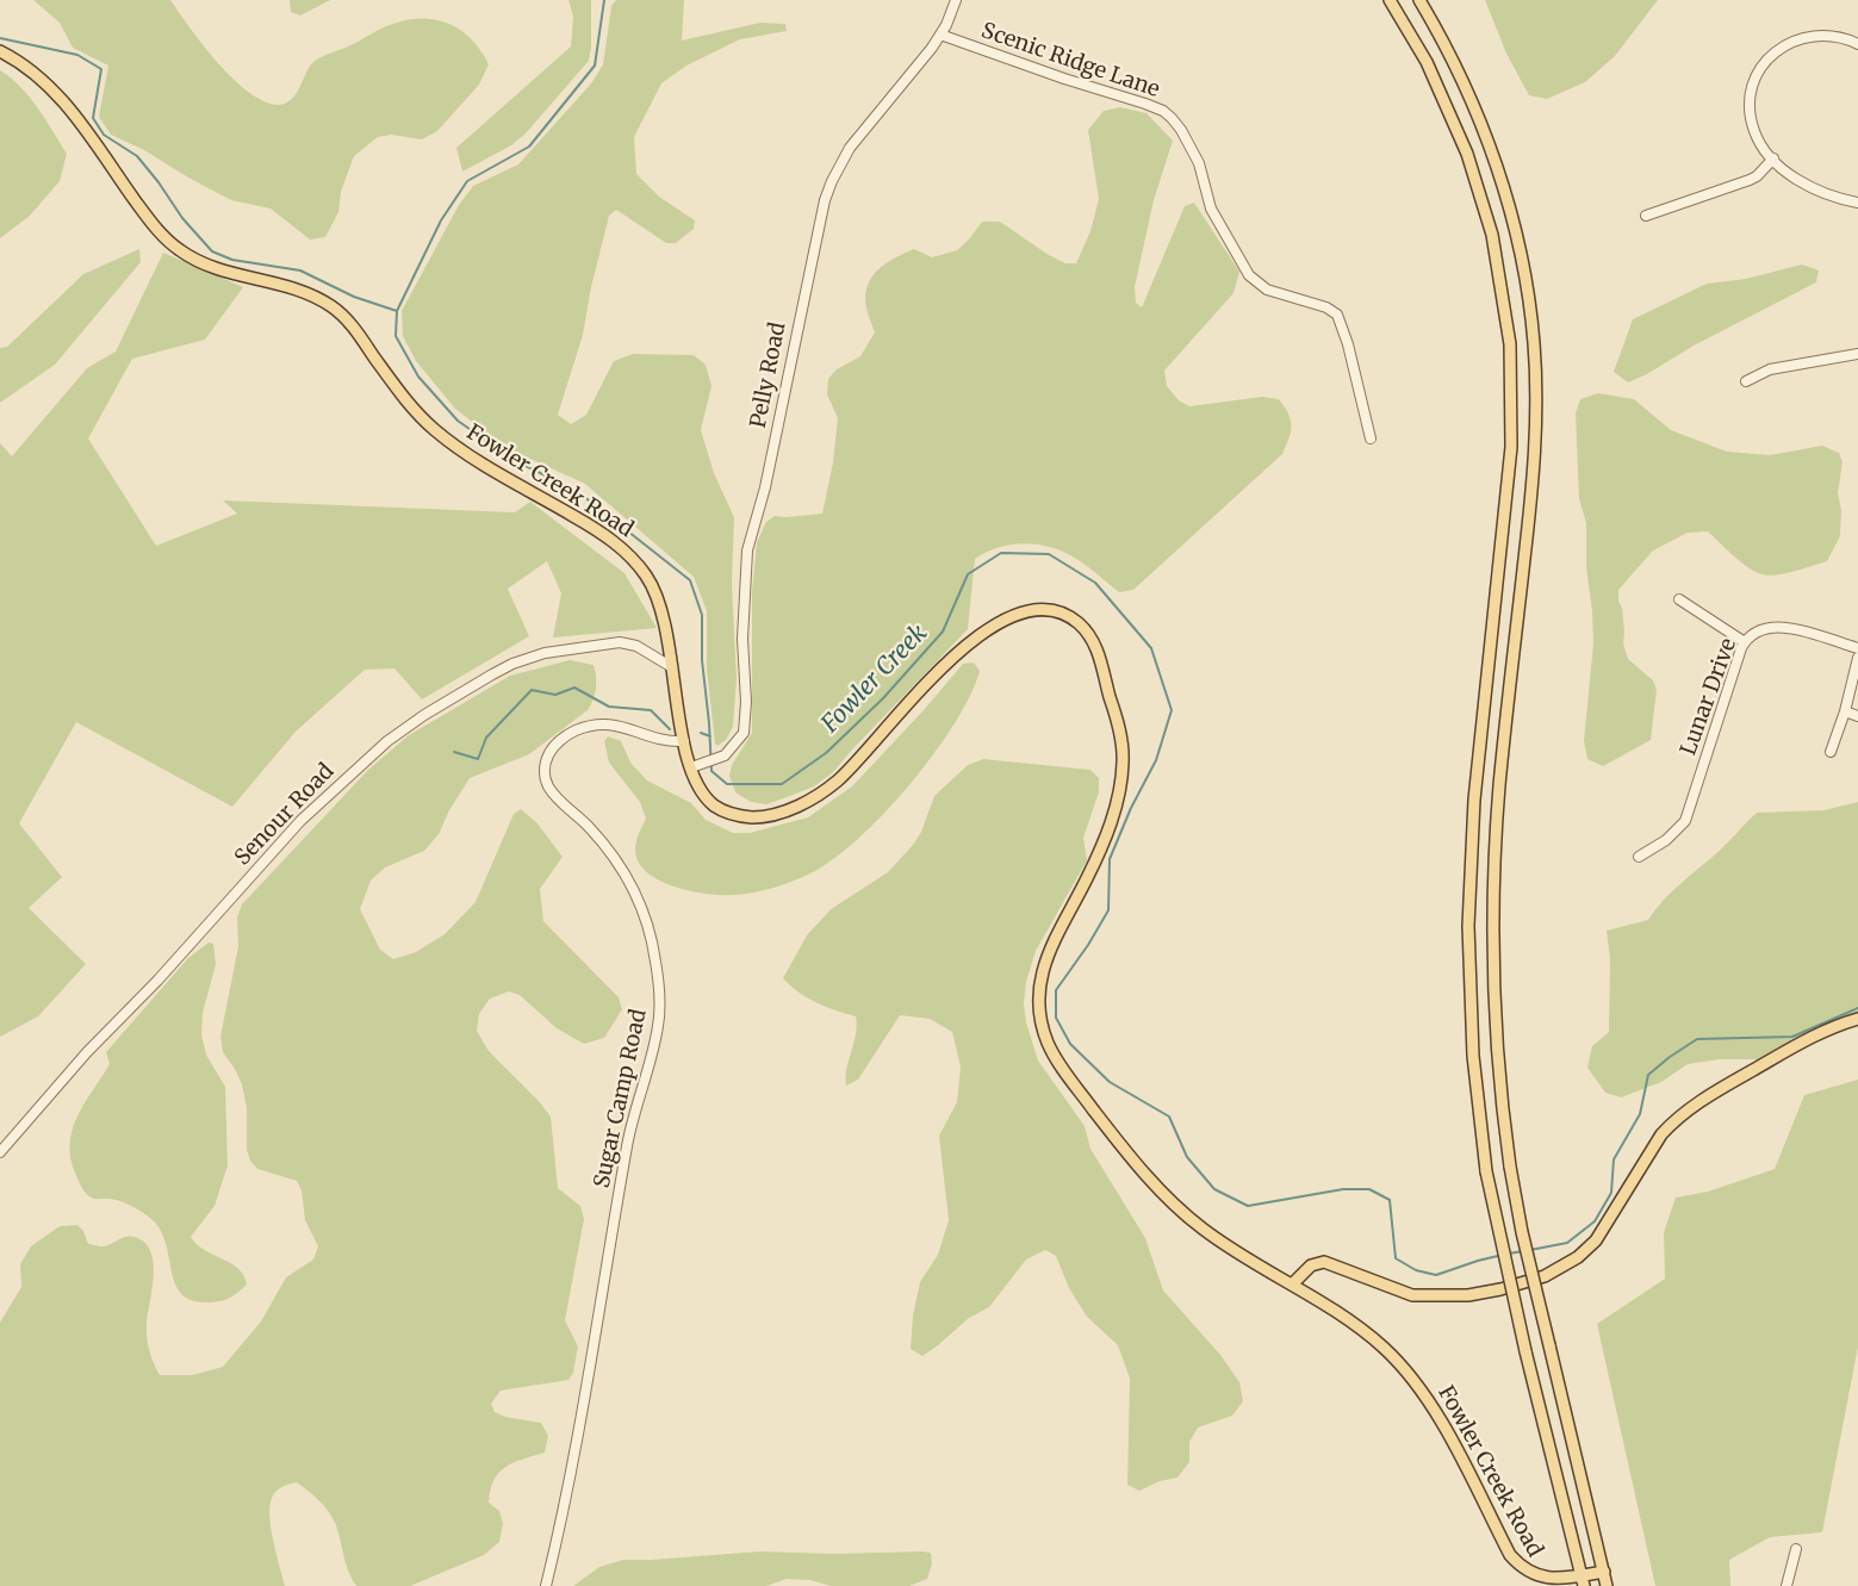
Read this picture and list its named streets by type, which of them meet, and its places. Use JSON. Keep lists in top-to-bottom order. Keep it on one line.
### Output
{"streets":{"main road":["Fowler Creek Road"],"street":["Scenic Ridge Lane","Pelly Road","Lunar Drive","Senour Road","Sugar Camp Road"]},"crossings":[["Scenic Ridge Lane","Pelly Road"],["Pelly Road","Fowler Creek Road"],["Fowler Creek Road","Senour Road"],["Fowler Creek Road","Sugar Camp Road"]],"water":["Fowler Creek"]}
